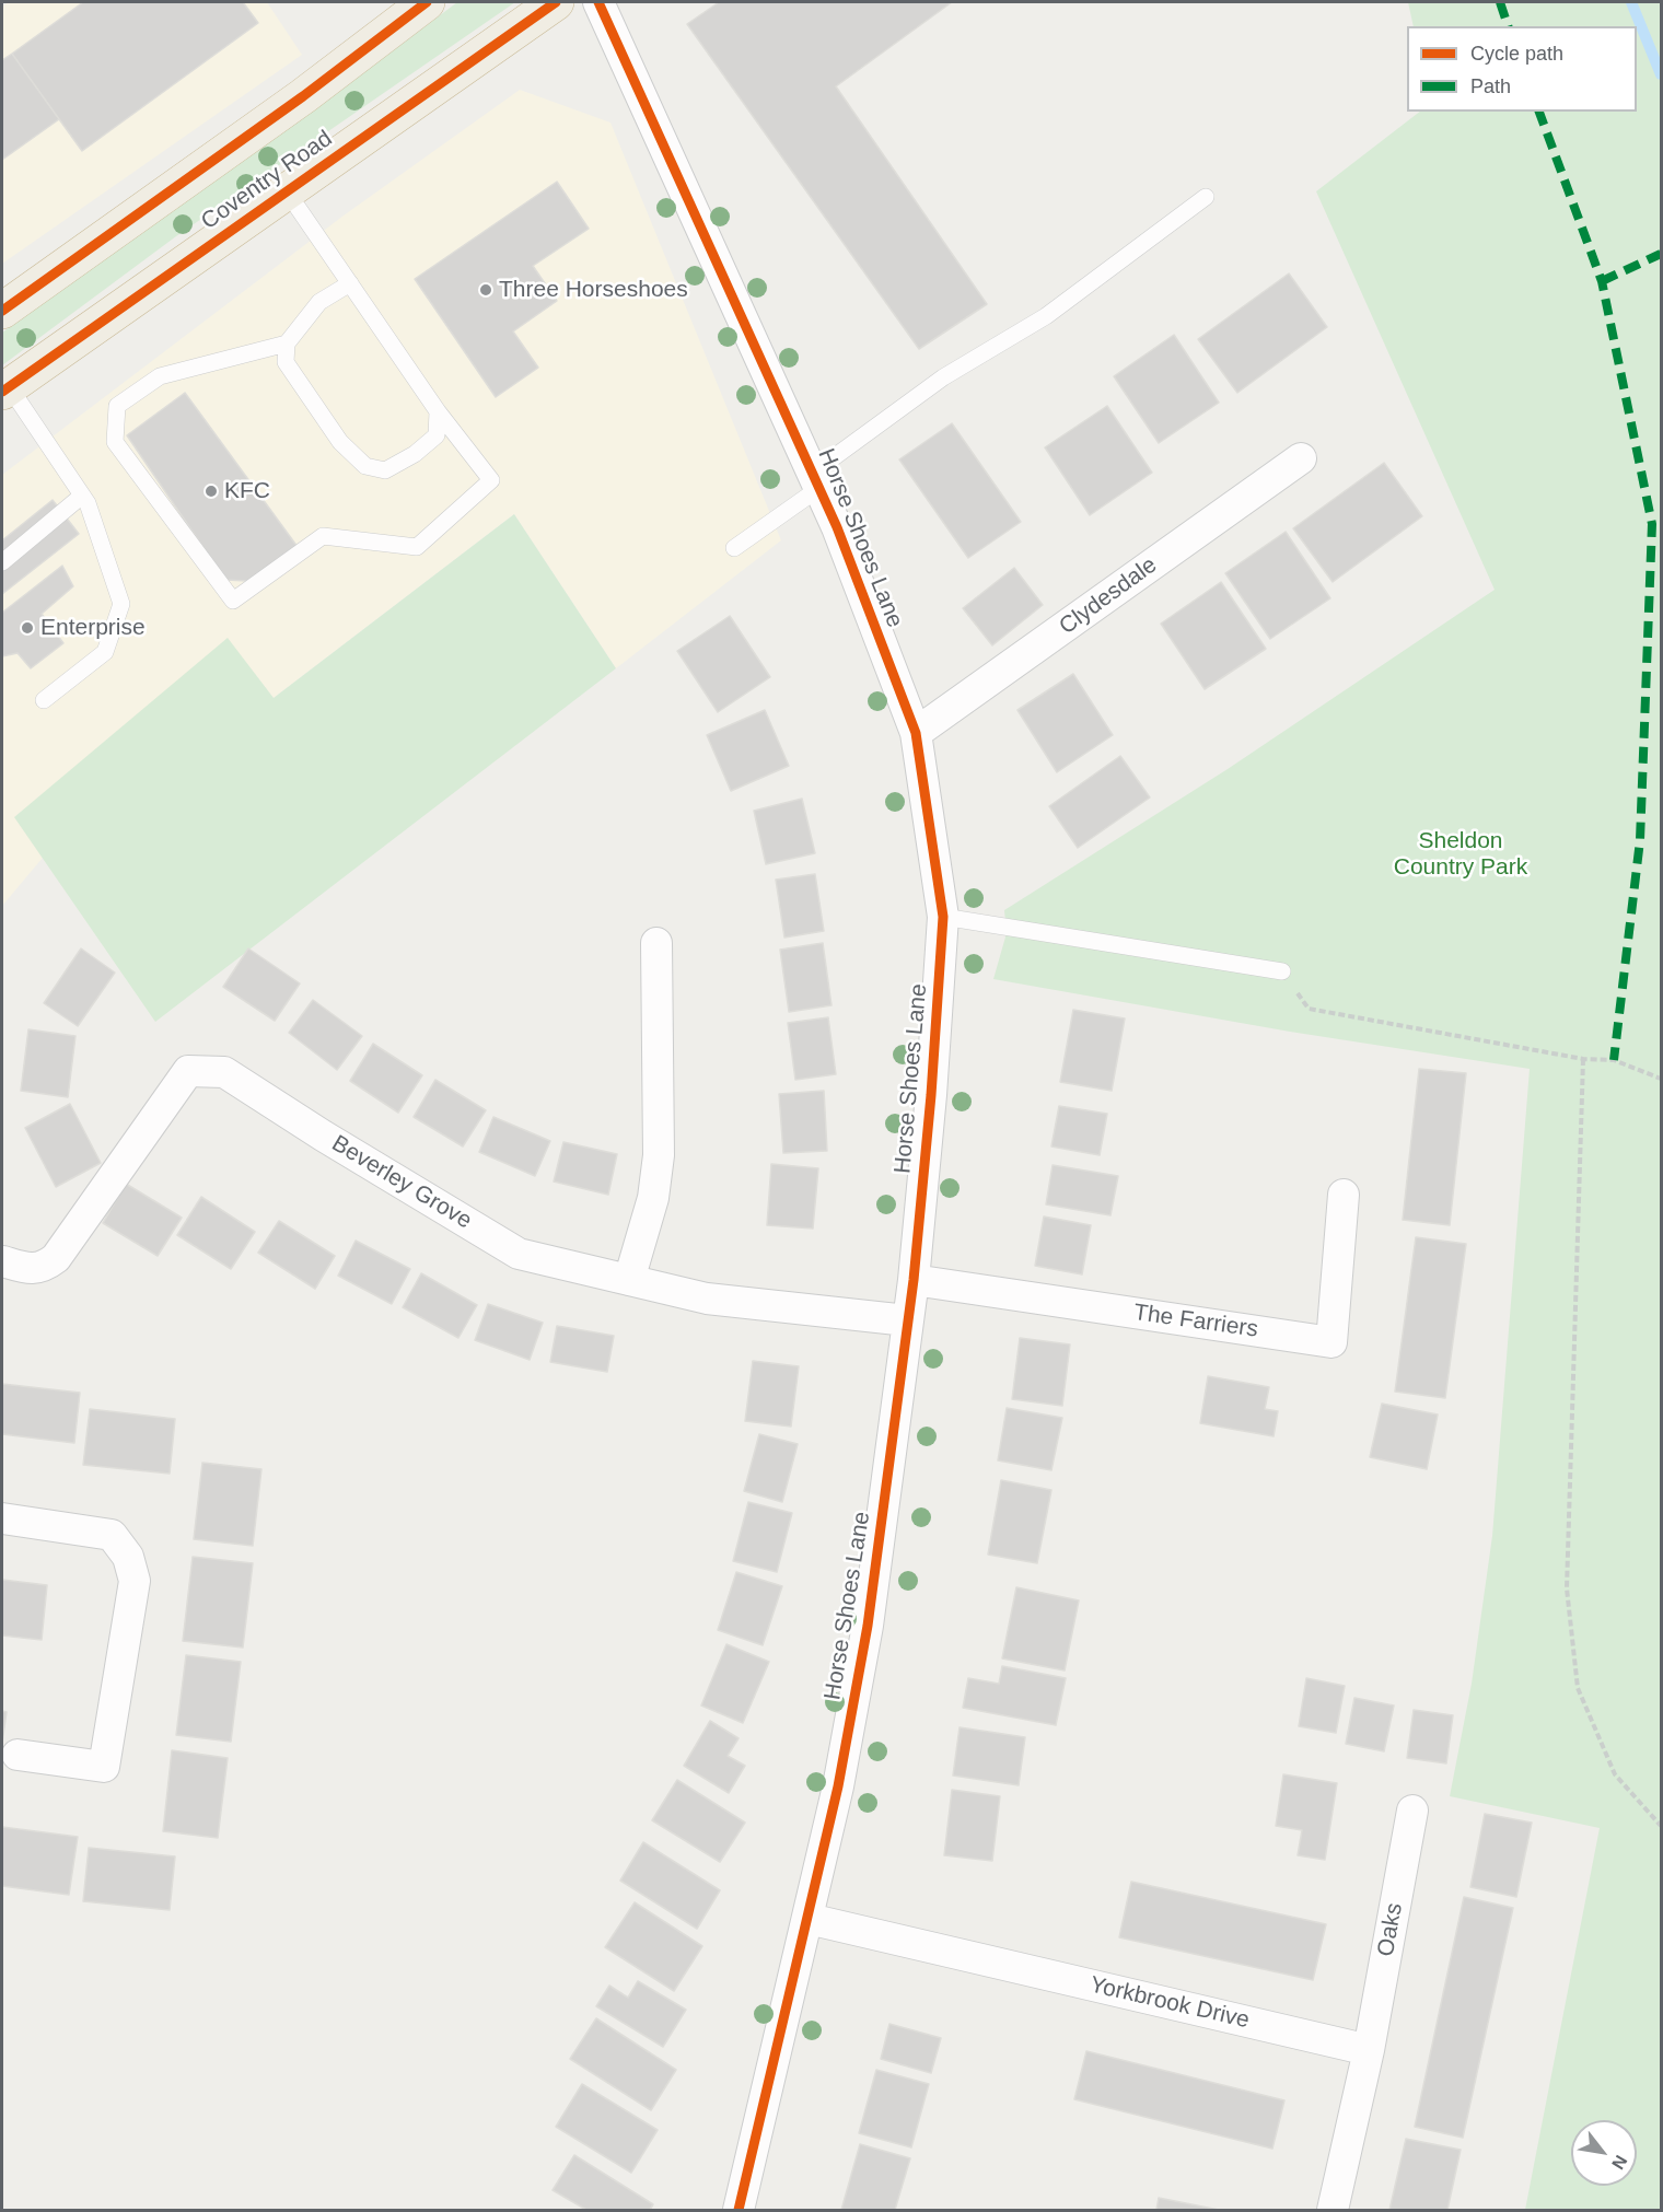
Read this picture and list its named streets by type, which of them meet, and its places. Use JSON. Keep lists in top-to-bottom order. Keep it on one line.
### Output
{"streets":{"highway":["Coventry Road"],"street":["Horse Shoes Lane","Clydesdale","Beverley Grove","The Farriers","Oaks","Yorkbrook Drive"]},"crossings":[["Horse Shoes Lane","Clydesdale"],["Horse Shoes Lane","Beverley Grove"],["Horse Shoes Lane","The Farriers"],["Horse Shoes Lane","Yorkbrook Drive"],["Oaks","Yorkbrook Drive"]],"parks":["Sheldon Country Park"],"places":["Three Horseshoes","KFC","Enterprise"],"legend":["Cycle path","Path"],"north":"bottom right"}
